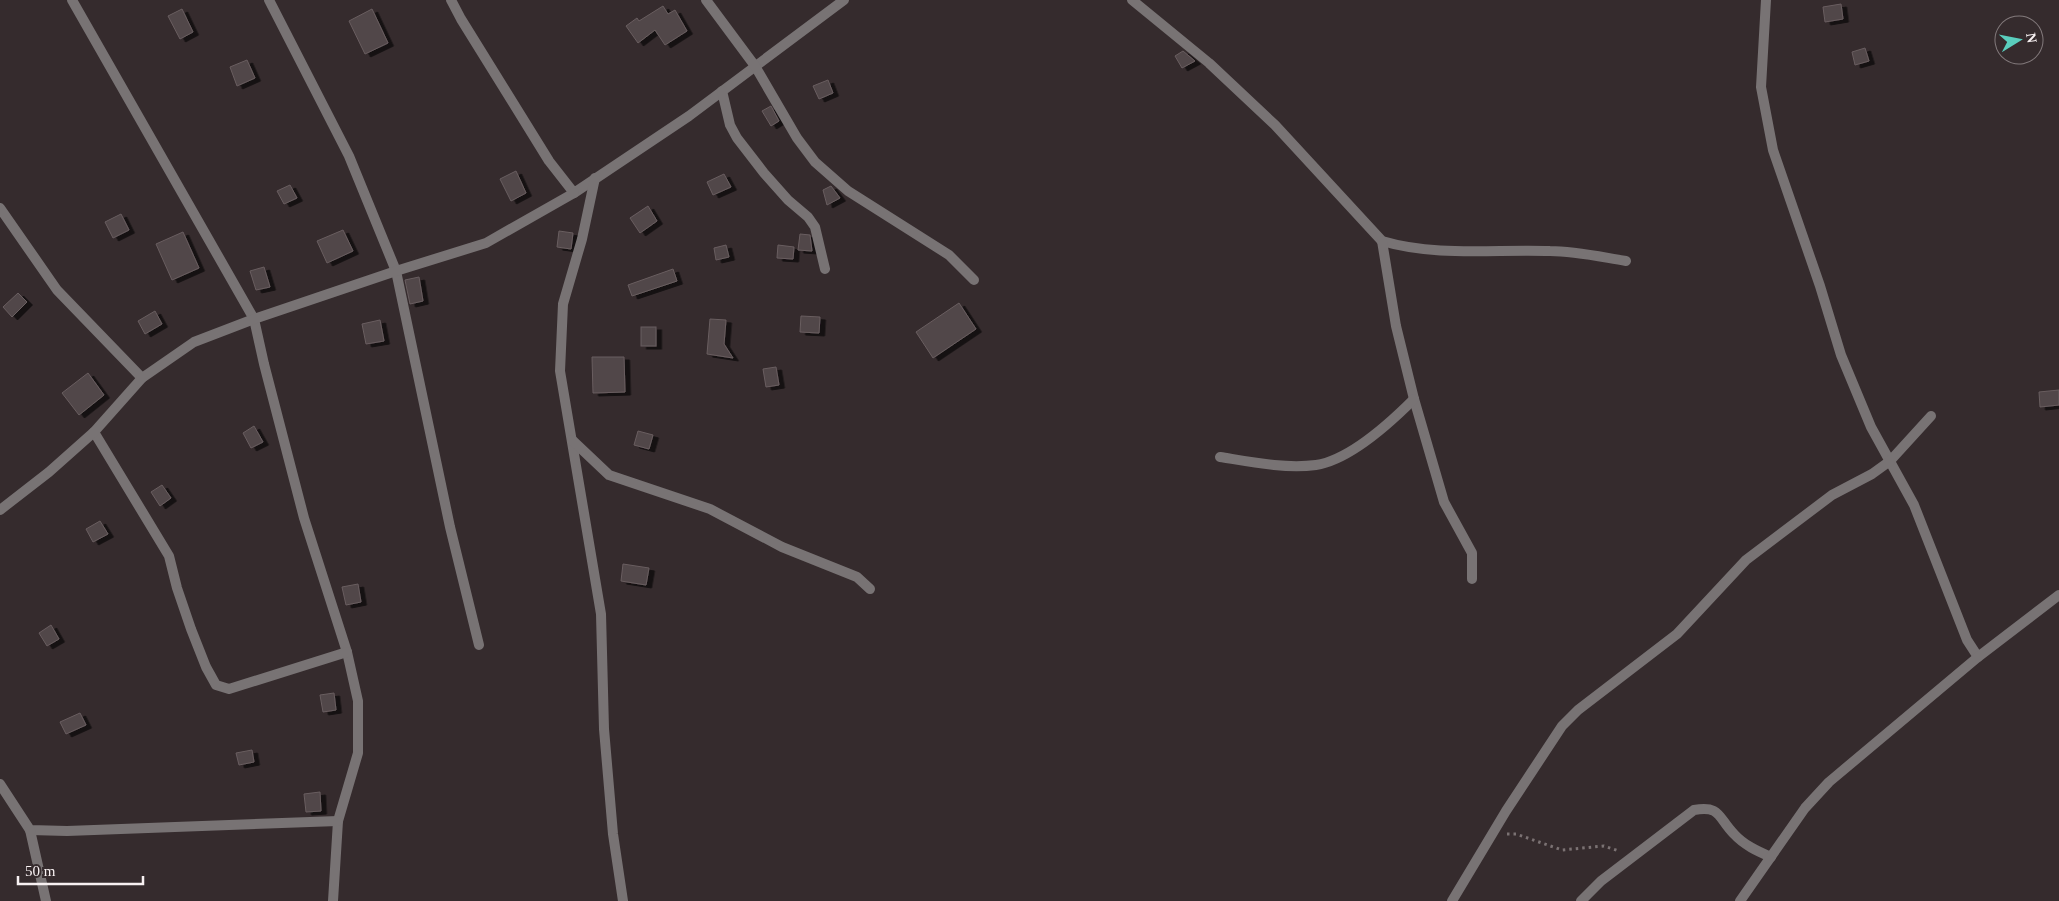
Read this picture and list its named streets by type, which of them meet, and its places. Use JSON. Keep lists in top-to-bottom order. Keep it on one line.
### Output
{"scale_bar":"50 m","north":"right"}
